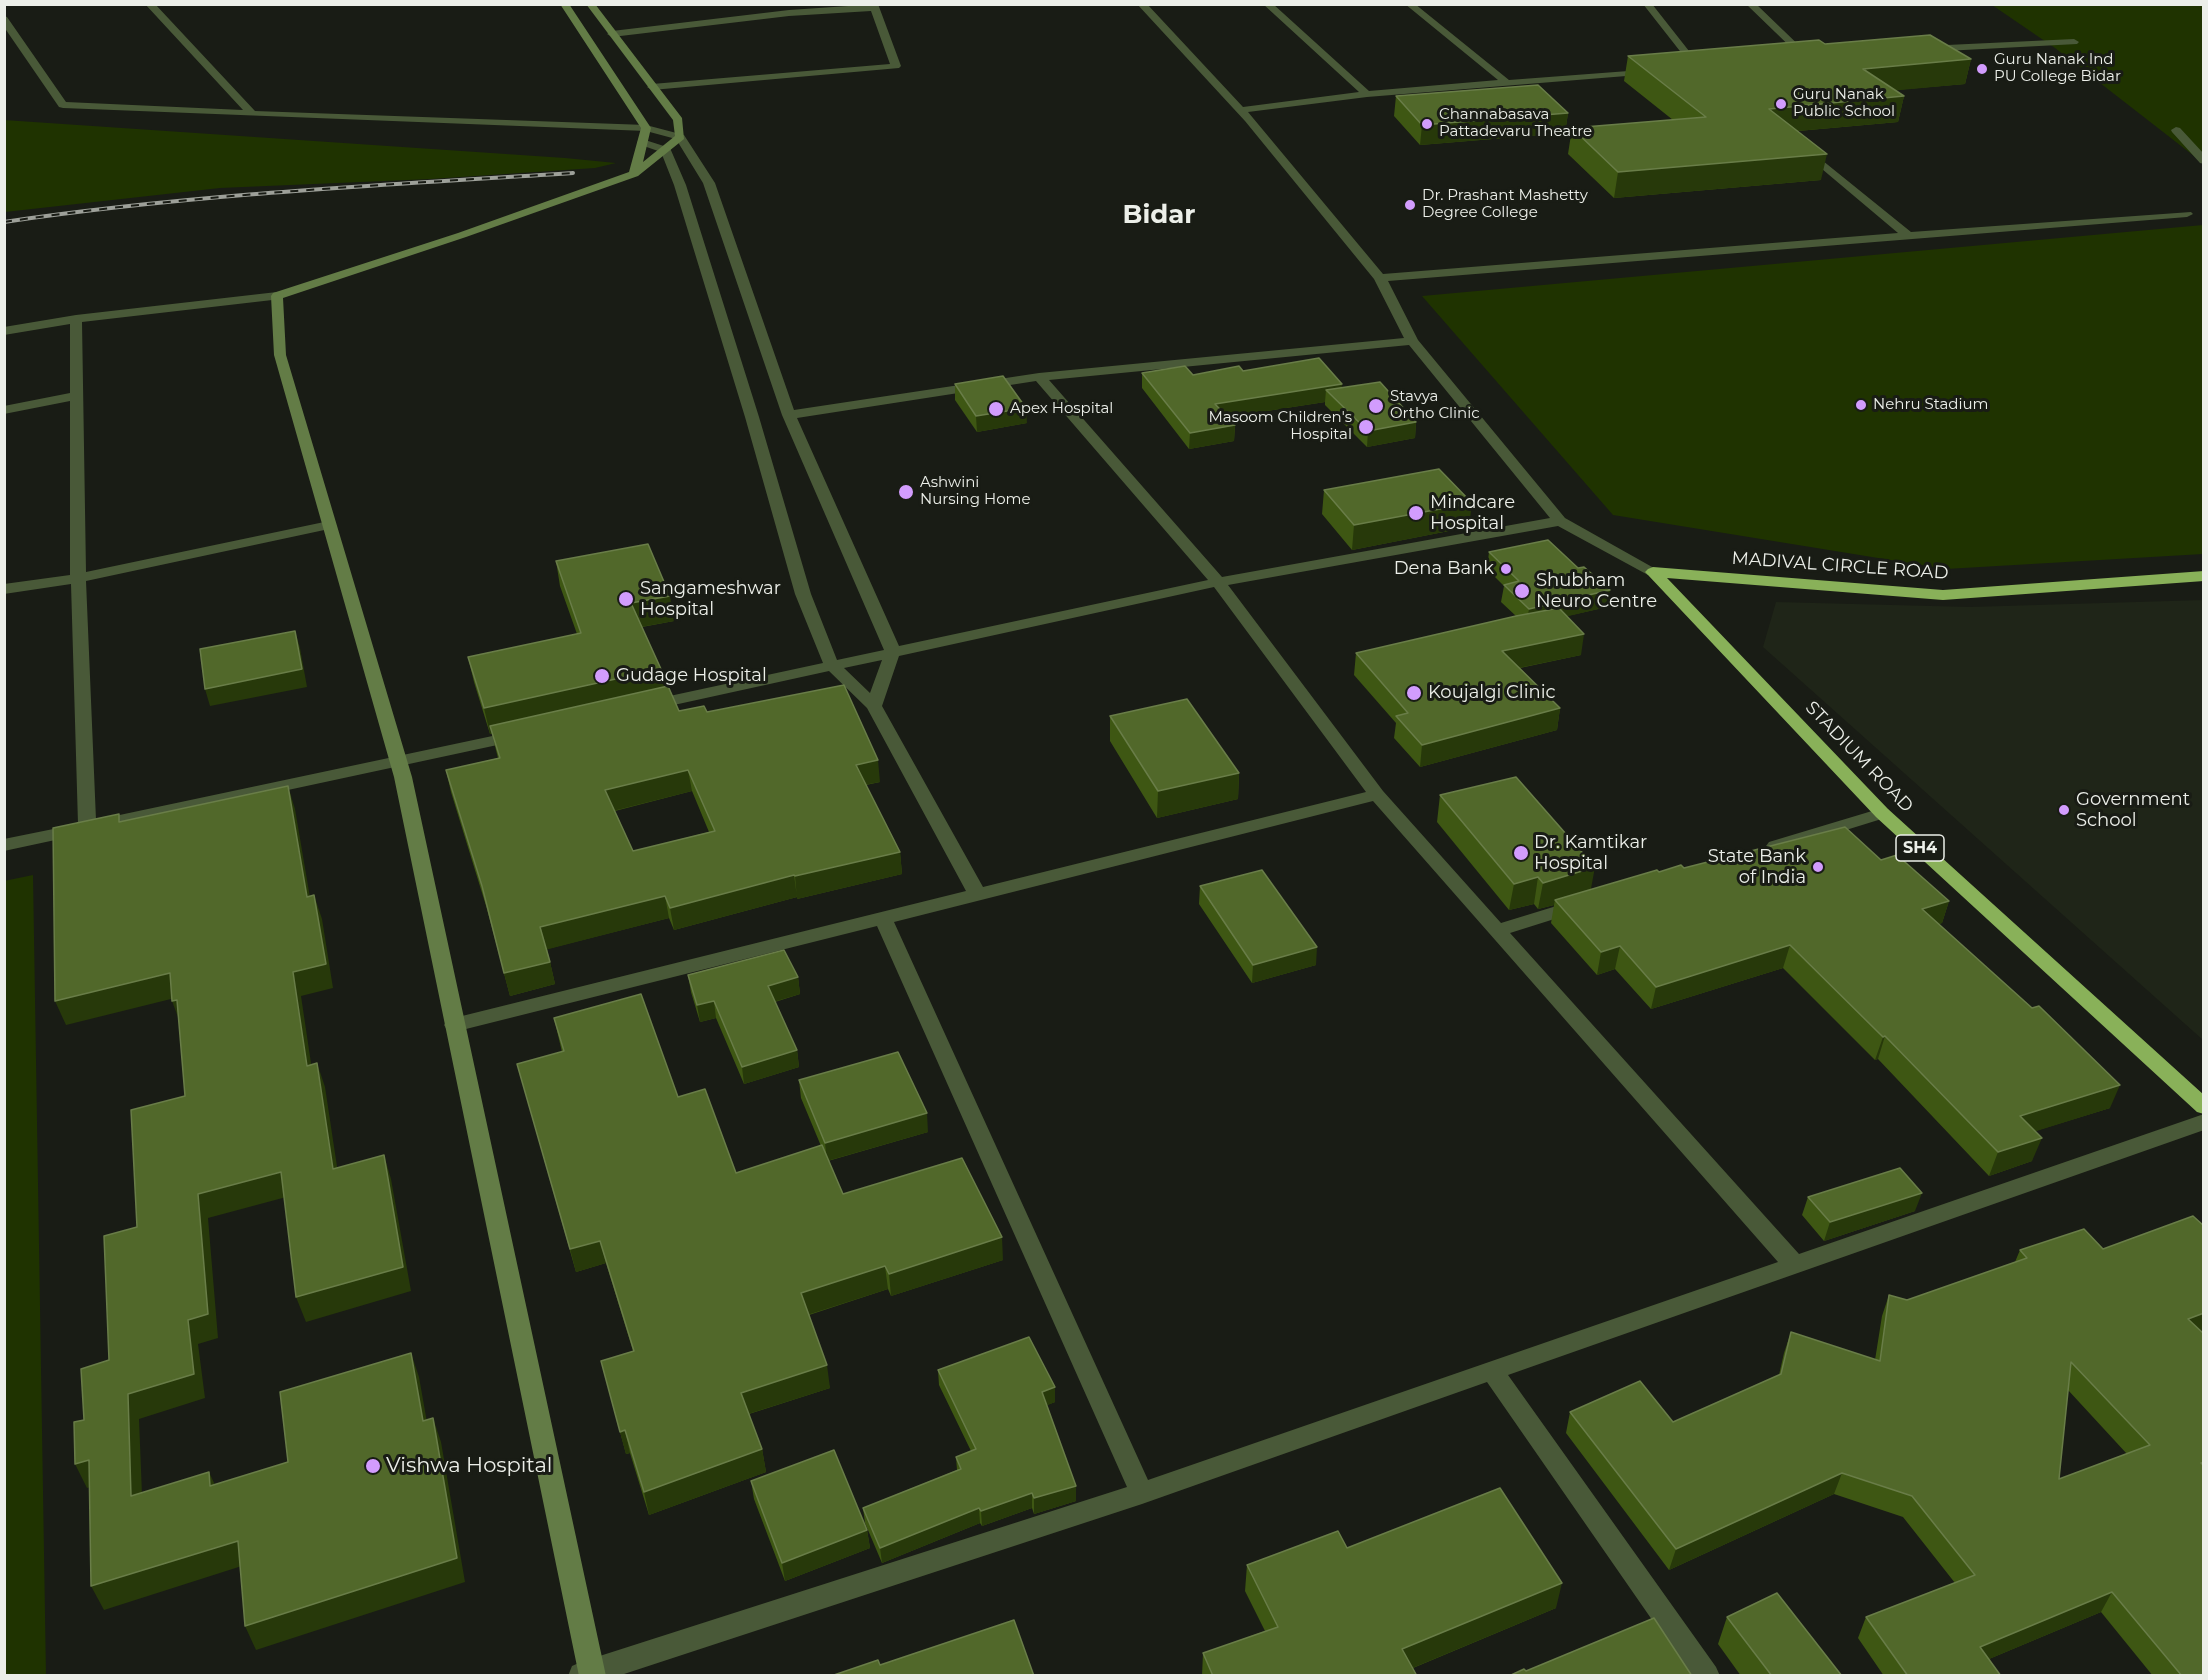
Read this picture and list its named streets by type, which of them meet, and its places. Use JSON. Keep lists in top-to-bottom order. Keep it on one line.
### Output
{"streets":{"highway":["MADIVAL CIRCLE ROAD","STADIUM ROAD","SH4"]},"crossings":[["MADIVAL CIRCLE ROAD","STADIUM ROAD"]],"districts":["Bidar"],"places":["Guru Nanak Ind PU College Bidar","Guru Nanak Public School","Channabasava Pattadevaru Theatre","Dr. Prashant Mashetty Degree College","Nehru Stadium","Stavya Ortho Clinic","Apex Hospital","Masoom Children's Hospital","Ashwini Nursing Home","Mindcare Hospital","Dena Bank","Shubham Neuro Centre","Sangameshwar Hospital","Gudage Hospital","Koujalgi Clinic","Government School","Dr. Kamtikar Hospital","State Bank of India","Vishwa Hospital"]}
